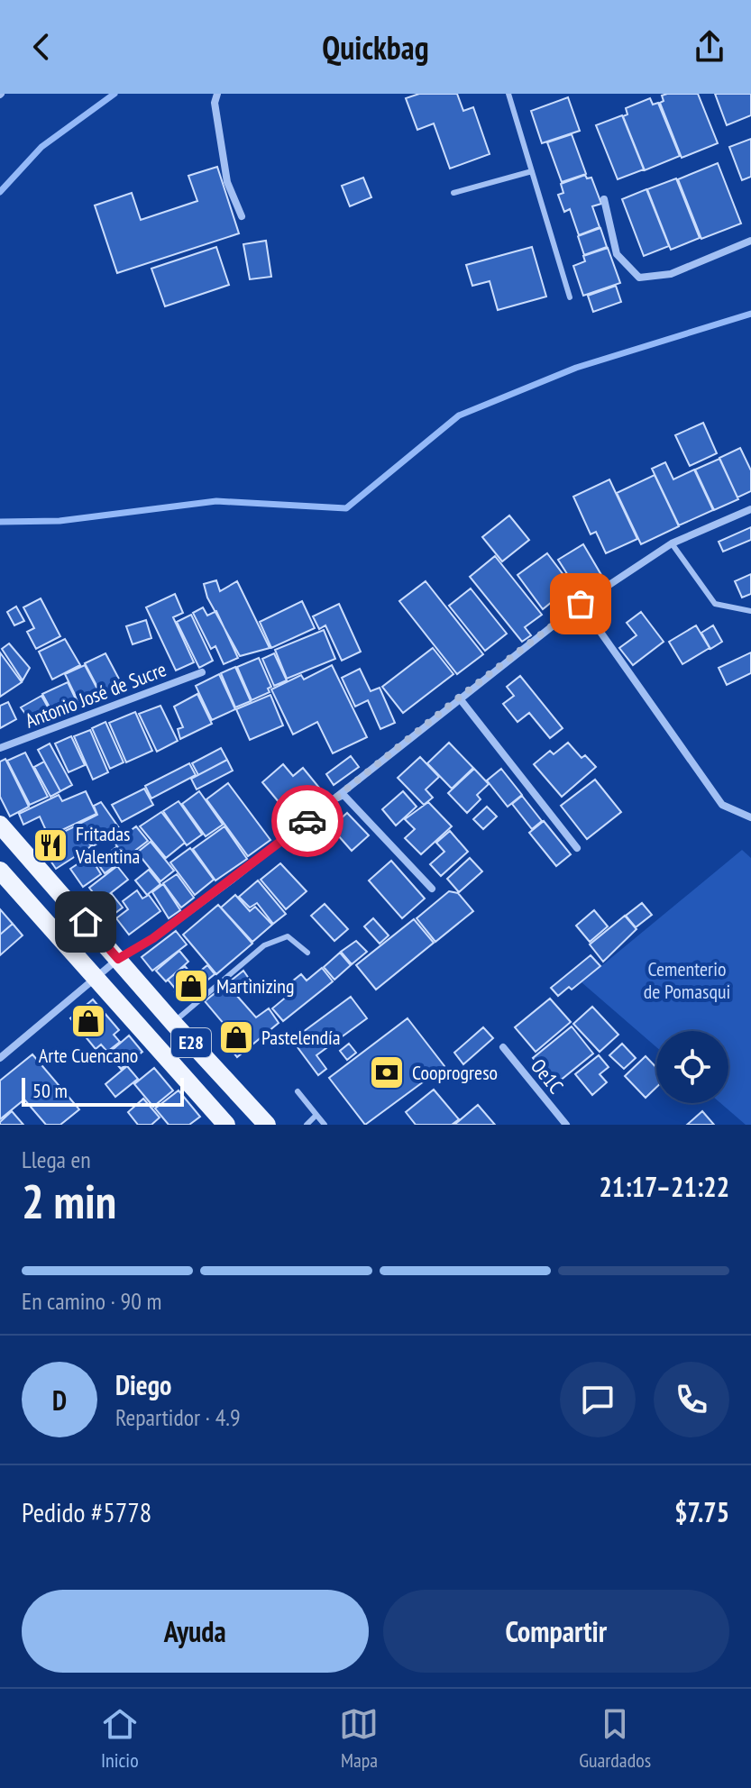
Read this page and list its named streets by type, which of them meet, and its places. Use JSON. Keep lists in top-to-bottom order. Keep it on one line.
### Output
{"streets":{"main road":["E28"],"street":["Antonio José de Sucre","Oe1C"]},"parks":["Cementerio de Pomasqui"],"places":{"restaurant":["Fritadas Valentina"],"shop":["Martinizing","Arte Cuencano","Pastelendía"],"bank":["Cooprogreso"]},"scale_bar":"50 m","page":{"header":"Quickbag","scale":"50 m","heading":["2 min","Llega en","21:17–21:22"],"panel":["Diego","Repartidor · 4.9","Pedido #5778","$7.75"],"bar":"En camino · 90 m","round":"D","buttons":["Ayuda","Compartir"],"tabs":["Inicio","Mapa","Guardados"]}}
